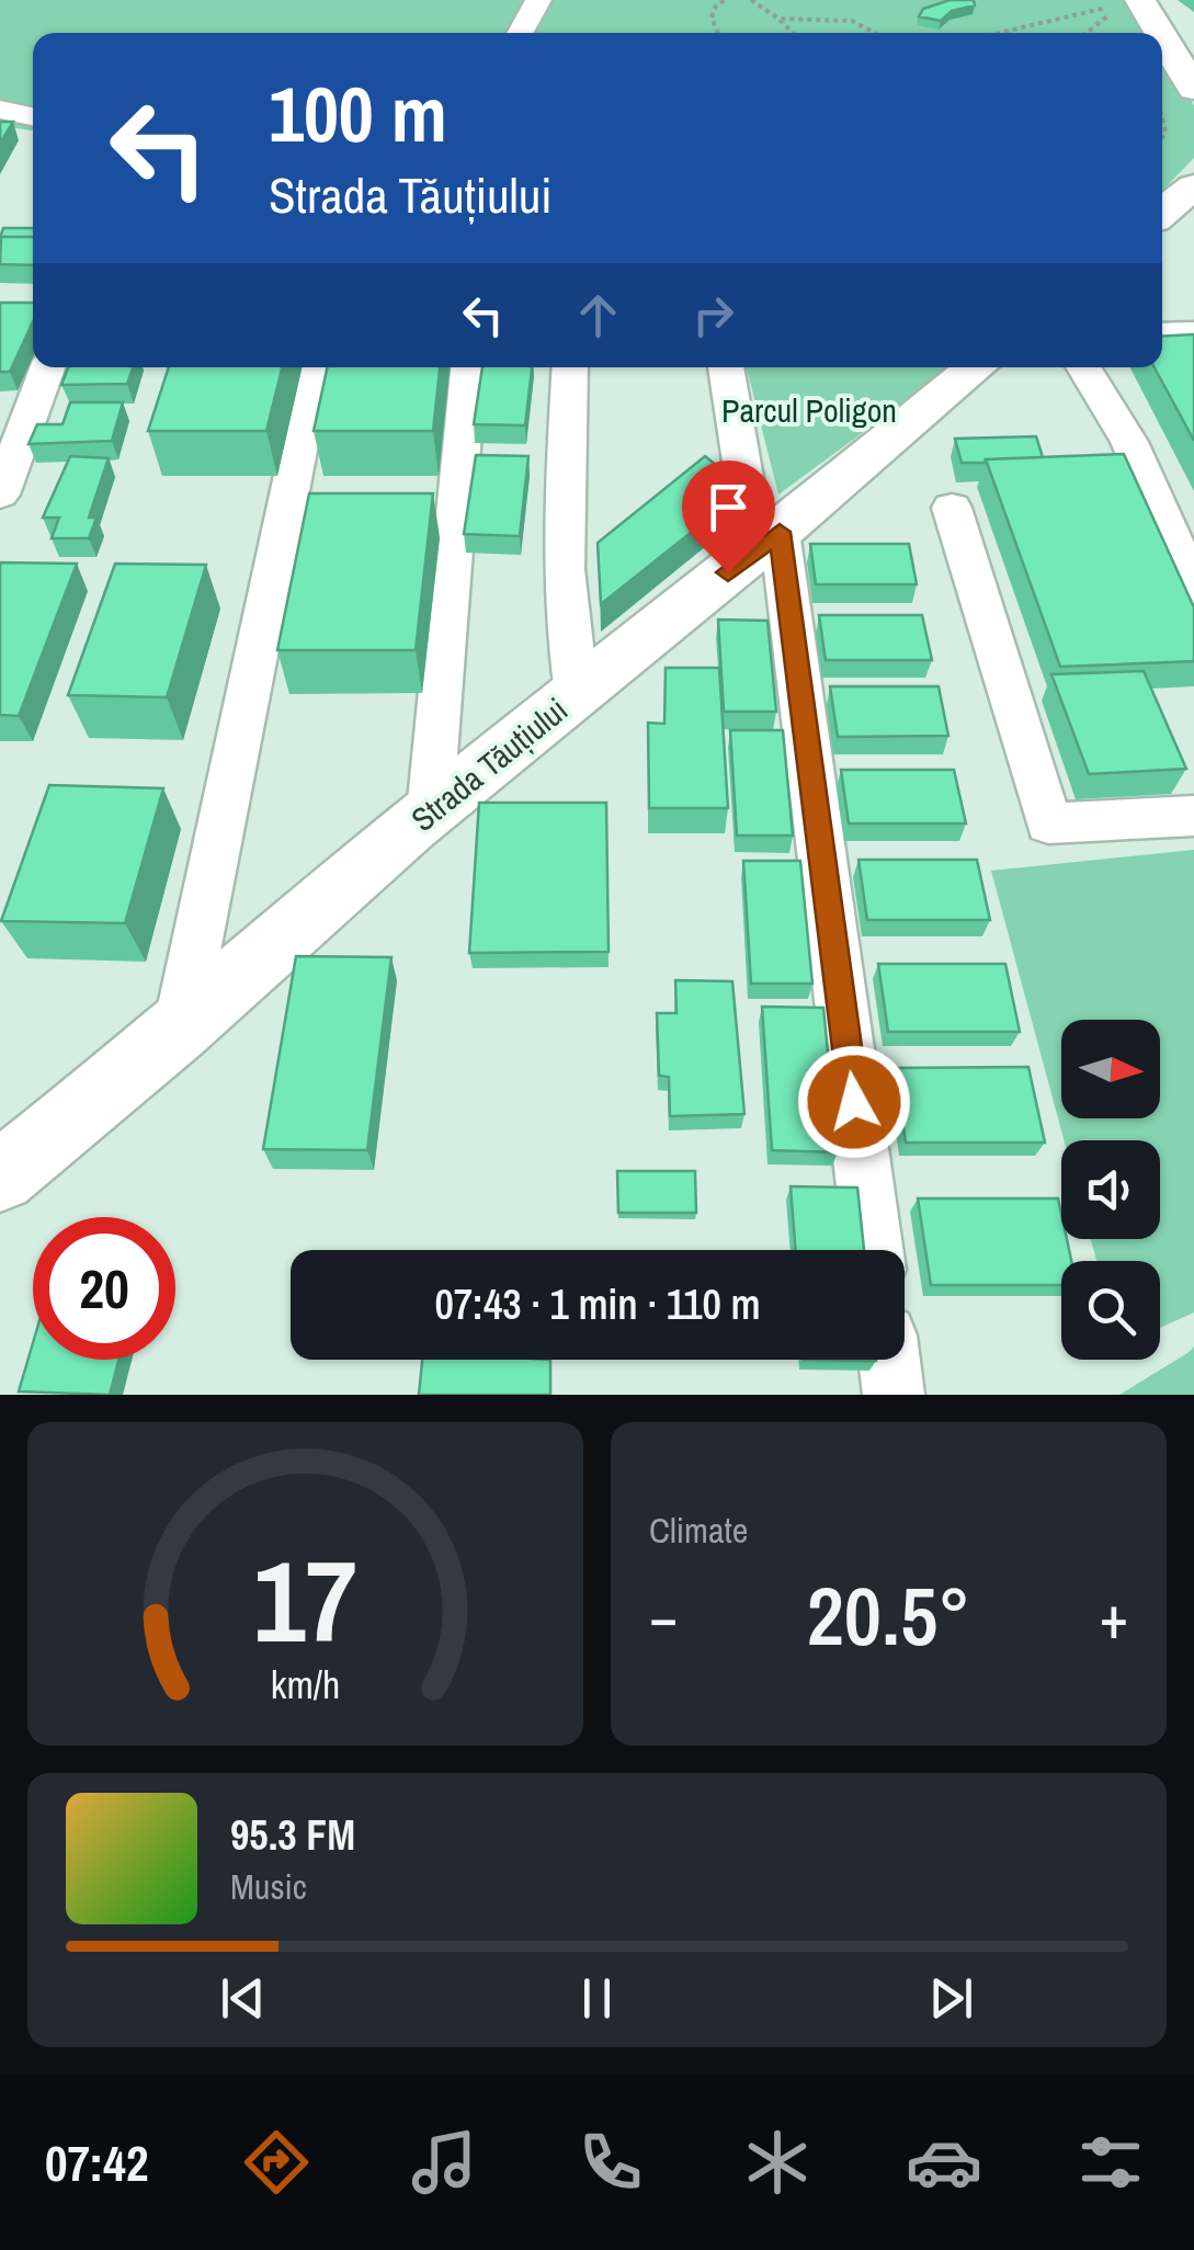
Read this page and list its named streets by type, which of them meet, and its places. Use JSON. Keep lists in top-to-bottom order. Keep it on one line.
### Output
{"streets":{"main road":["Strada Tăuțiului"]},"parks":["Parcul Poligon"],"north":"right","page":{"turn":["100 m","Strada Tăuțiului"],"limit":"20","trip":"07:43 · 1 min · 110 m","tile":"Climate","heat":["−","20.5°","+"],"song":["95.3 FM","Music"],"tabs":"07:42","gauge":["17","km/h"]}}
